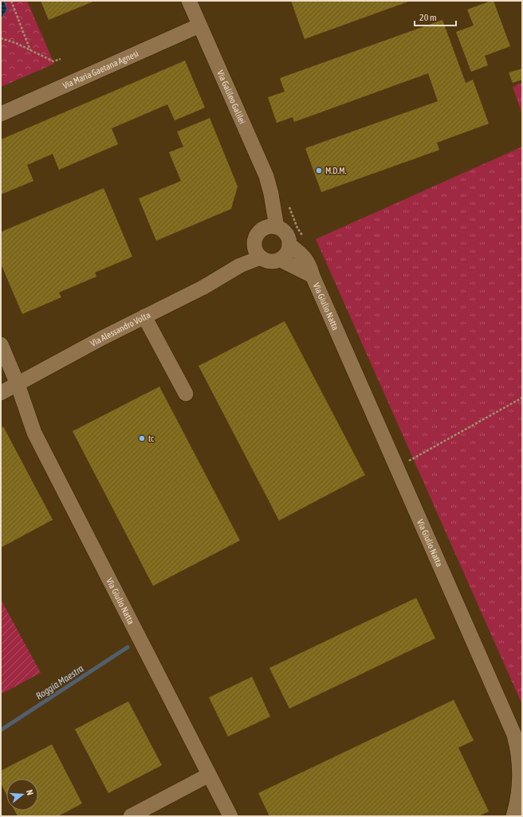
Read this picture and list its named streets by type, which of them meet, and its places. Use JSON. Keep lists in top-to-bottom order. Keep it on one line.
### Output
{"streets":{"street":["Via Maria Gaetana Agnesi","Via Galileo Galilei","Via Giulio Natta","Via Alessandro Volta"]},"crossings":[["Via Maria Gaetana Agnesi","Via Galileo Galilei"],["Via Galileo Galilei","Via Giulio Natta"],["Via Giulio Natta","Via Alessandro Volta"]],"water":["Roggia Maestra"],"places":["M.D.M.","tc"],"scale_bar":"20 m","north":"right"}
